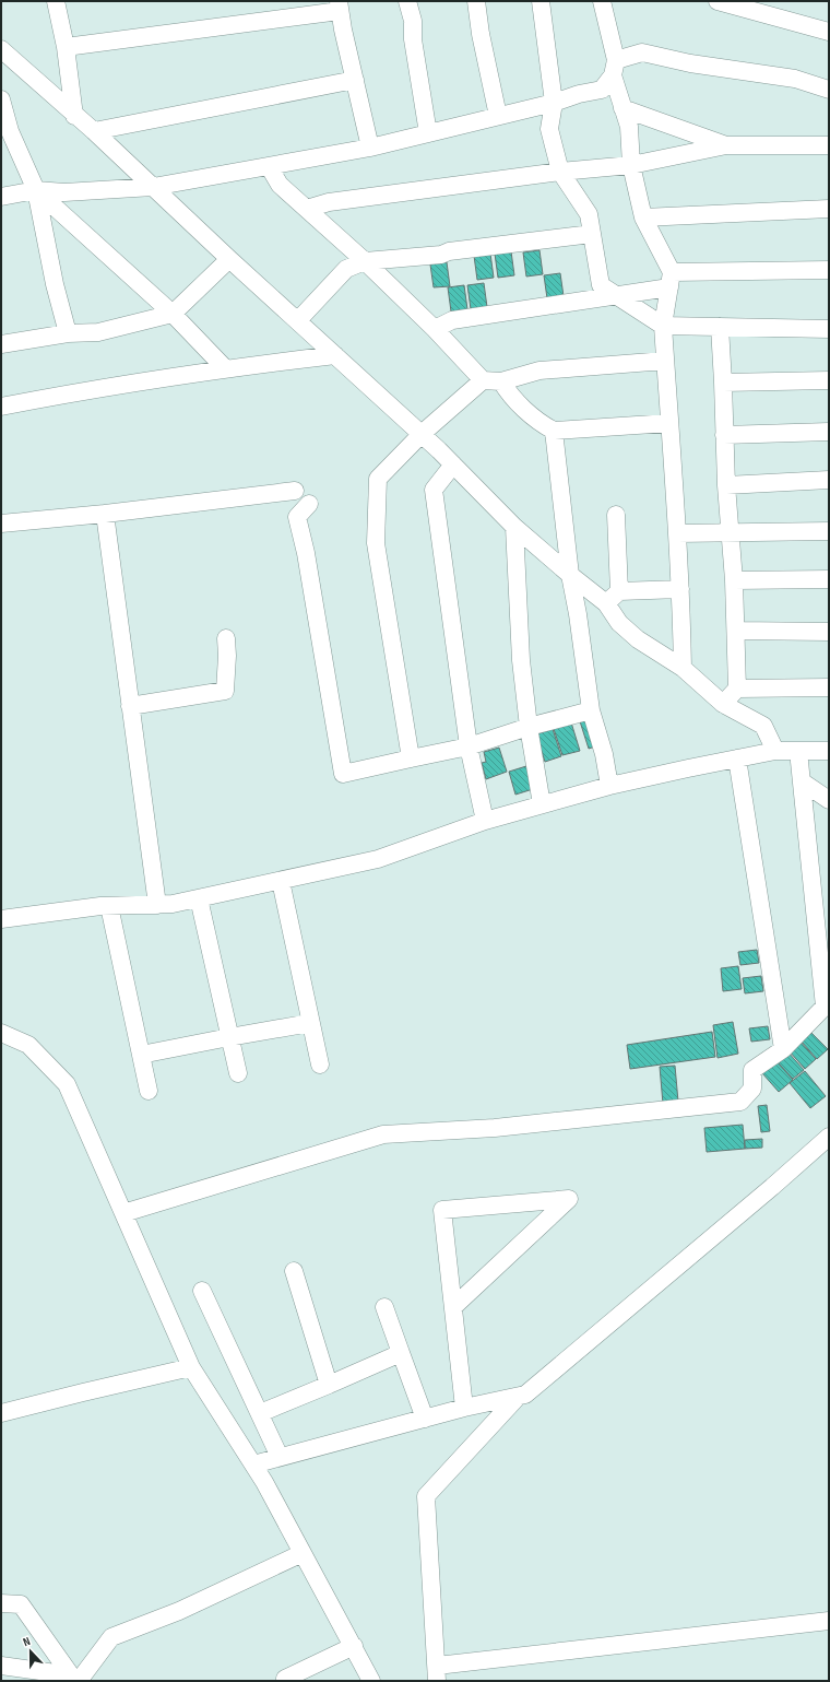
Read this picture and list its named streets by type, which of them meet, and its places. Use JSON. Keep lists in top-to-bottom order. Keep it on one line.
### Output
{"north":"top"}
